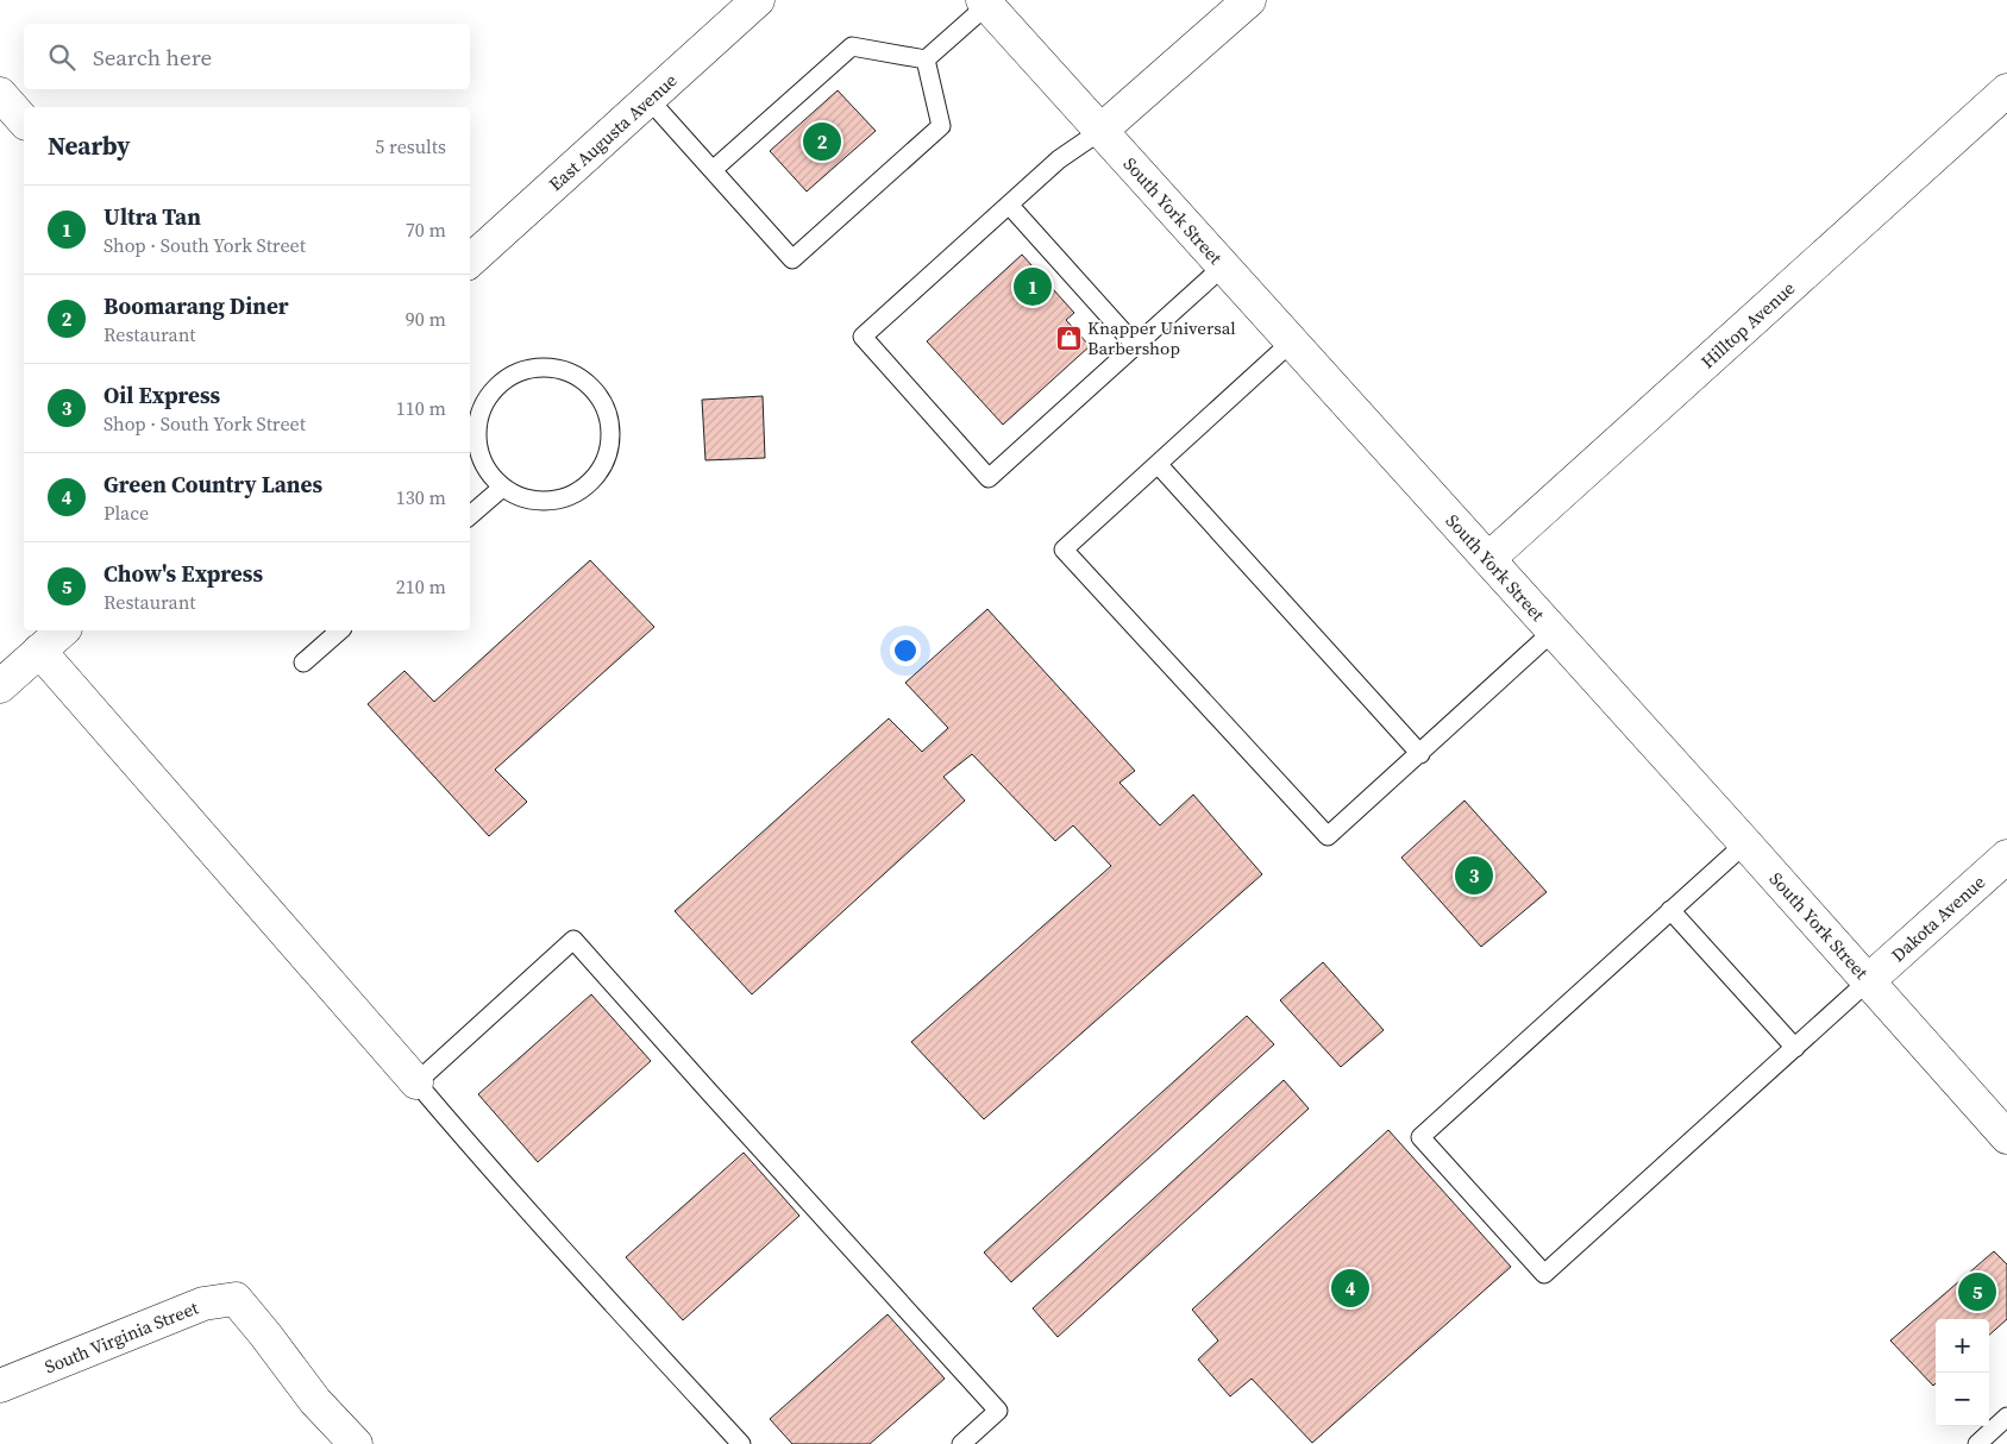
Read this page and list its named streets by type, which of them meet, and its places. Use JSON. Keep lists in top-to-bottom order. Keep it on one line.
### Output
{"streets":{"street":["East Augusta Avenue","South York Street","Hilltop Avenue","Dakota Avenue","South Virginia Street"]},"crossings":[["South York Street","Hilltop Avenue"],["South York Street","Dakota Avenue"]],"places":{"shop":["Knapper Universal Barbershop"]},"page":{"search":"Search here","heading":["Nearby","5 results"],"pins":["2","1","3","4","5"],"list":[{"mark":"1","name":"Ultra Tan","note":"Shop · South York Street","value":"70 m"},{"mark":"2","name":"Boomarang Diner","note":"Restaurant","value":"90 m"},{"mark":"3","name":"Oil Express","note":"Shop · South York Street","value":"110 m"},{"mark":"4","name":"Green Country Lanes","note":"Place","value":"130 m"},{"mark":"5","name":"Chow's Express","note":"Restaurant","value":"210 m"}],"map_buttons":["+","−"]}}
